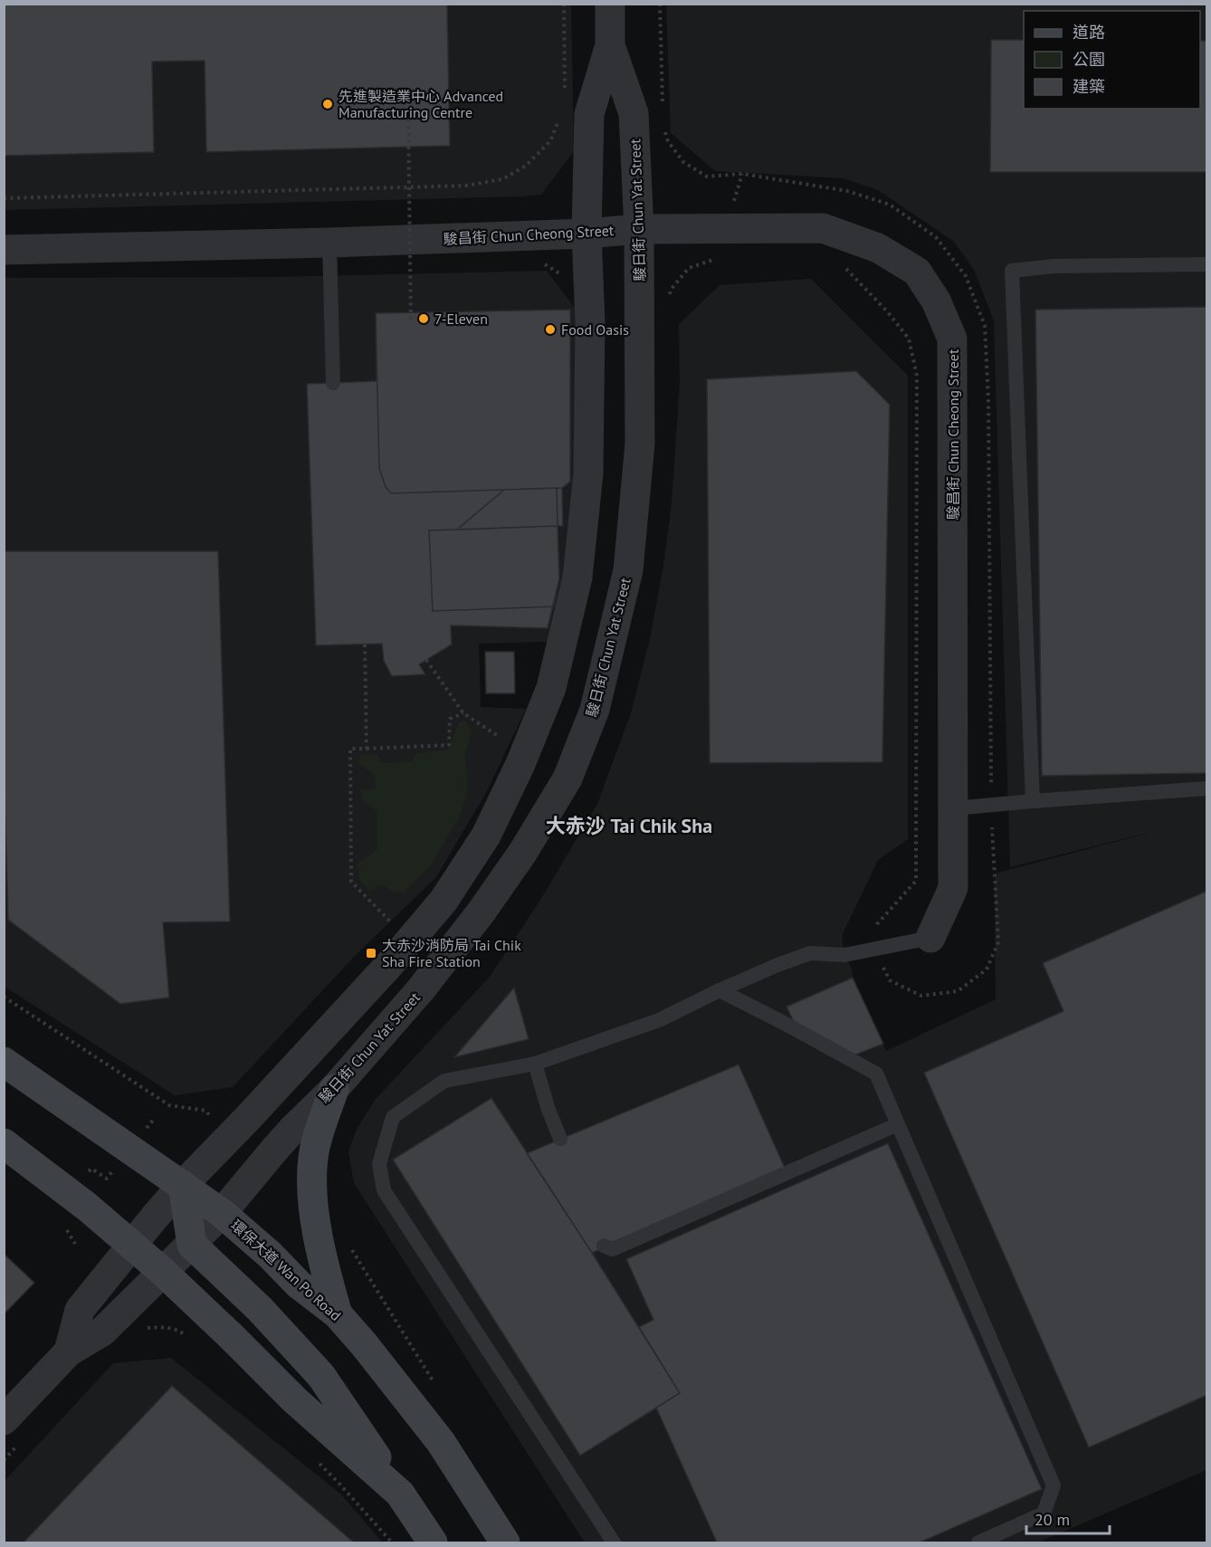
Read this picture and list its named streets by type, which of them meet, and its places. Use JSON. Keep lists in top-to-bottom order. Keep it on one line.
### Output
{"streets":{"main road":["環保大道 Wan Po Road"],"street":["駿日街 Chun Yat Street","駿昌街 Chun Cheong Street"]},"crossings":[["駿日街 Chun Yat Street","駿昌街 Chun Cheong Street"],["駿日街 Chun Yat Street","環保大道 Wan Po Road"]],"districts":["大赤沙 Tai Chik Sha"],"places":{"other":["先進製造業中心 Advanced Manufacturing Centre","7-Eleven","Food Oasis"],"transit":["大赤沙消防局 Tai Chik Sha Fire Station"]},"legend":["道路","公園","建築"],"scale_bar":"20 m"}
